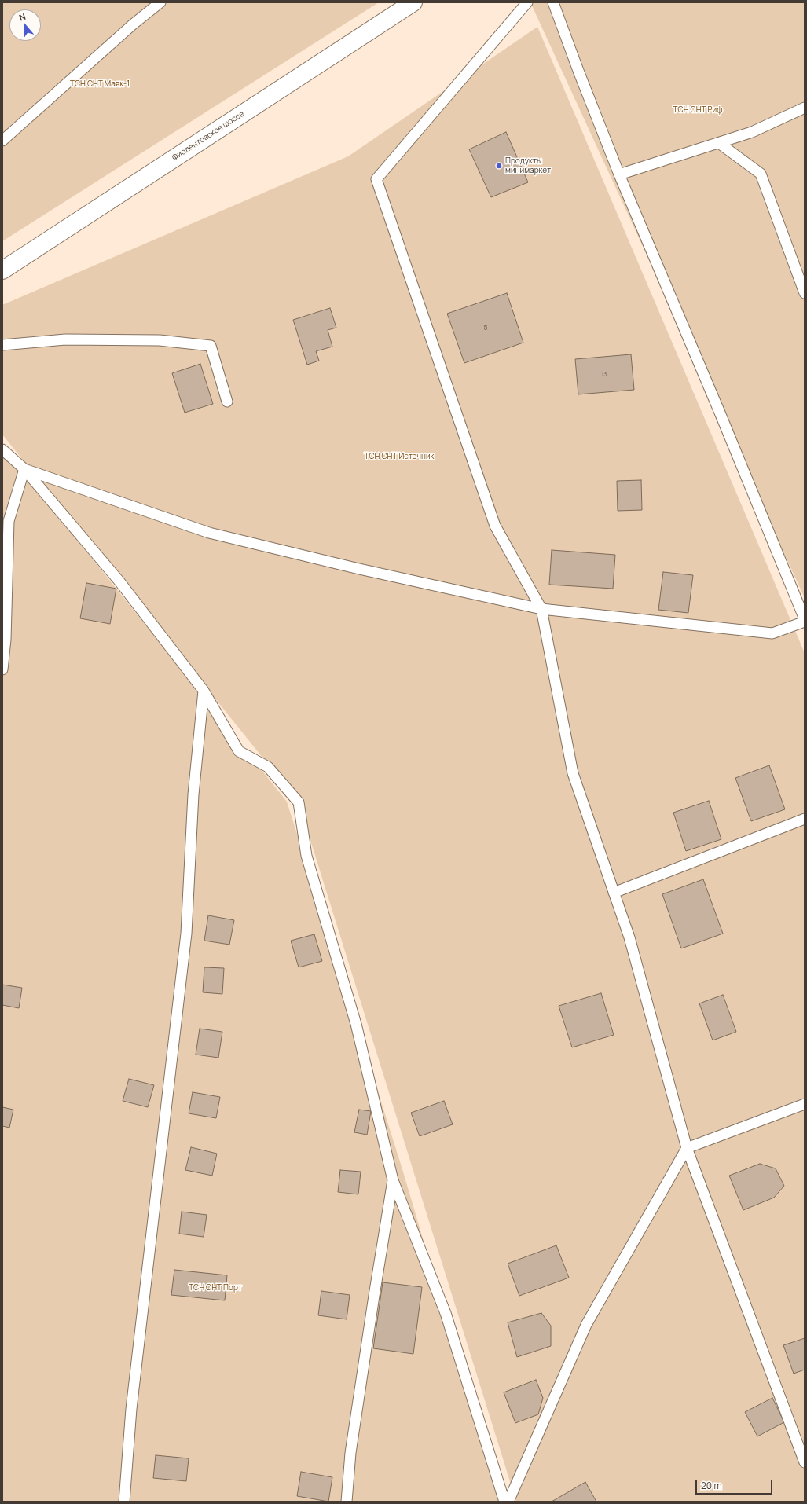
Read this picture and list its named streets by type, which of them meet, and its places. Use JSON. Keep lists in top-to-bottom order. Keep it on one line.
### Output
{"streets":{"main road":["Фиолентовское шоссе"]},"parks":["ТСН СНТ Маяк-1","ТСН СНТ Риф","ТСН СНТ Источник","ТСН СНТ Порт"],"places":["Продукты минимаркет"],"house_numbers":["5","13"],"scale_bar":"20 m","north":"top"}
